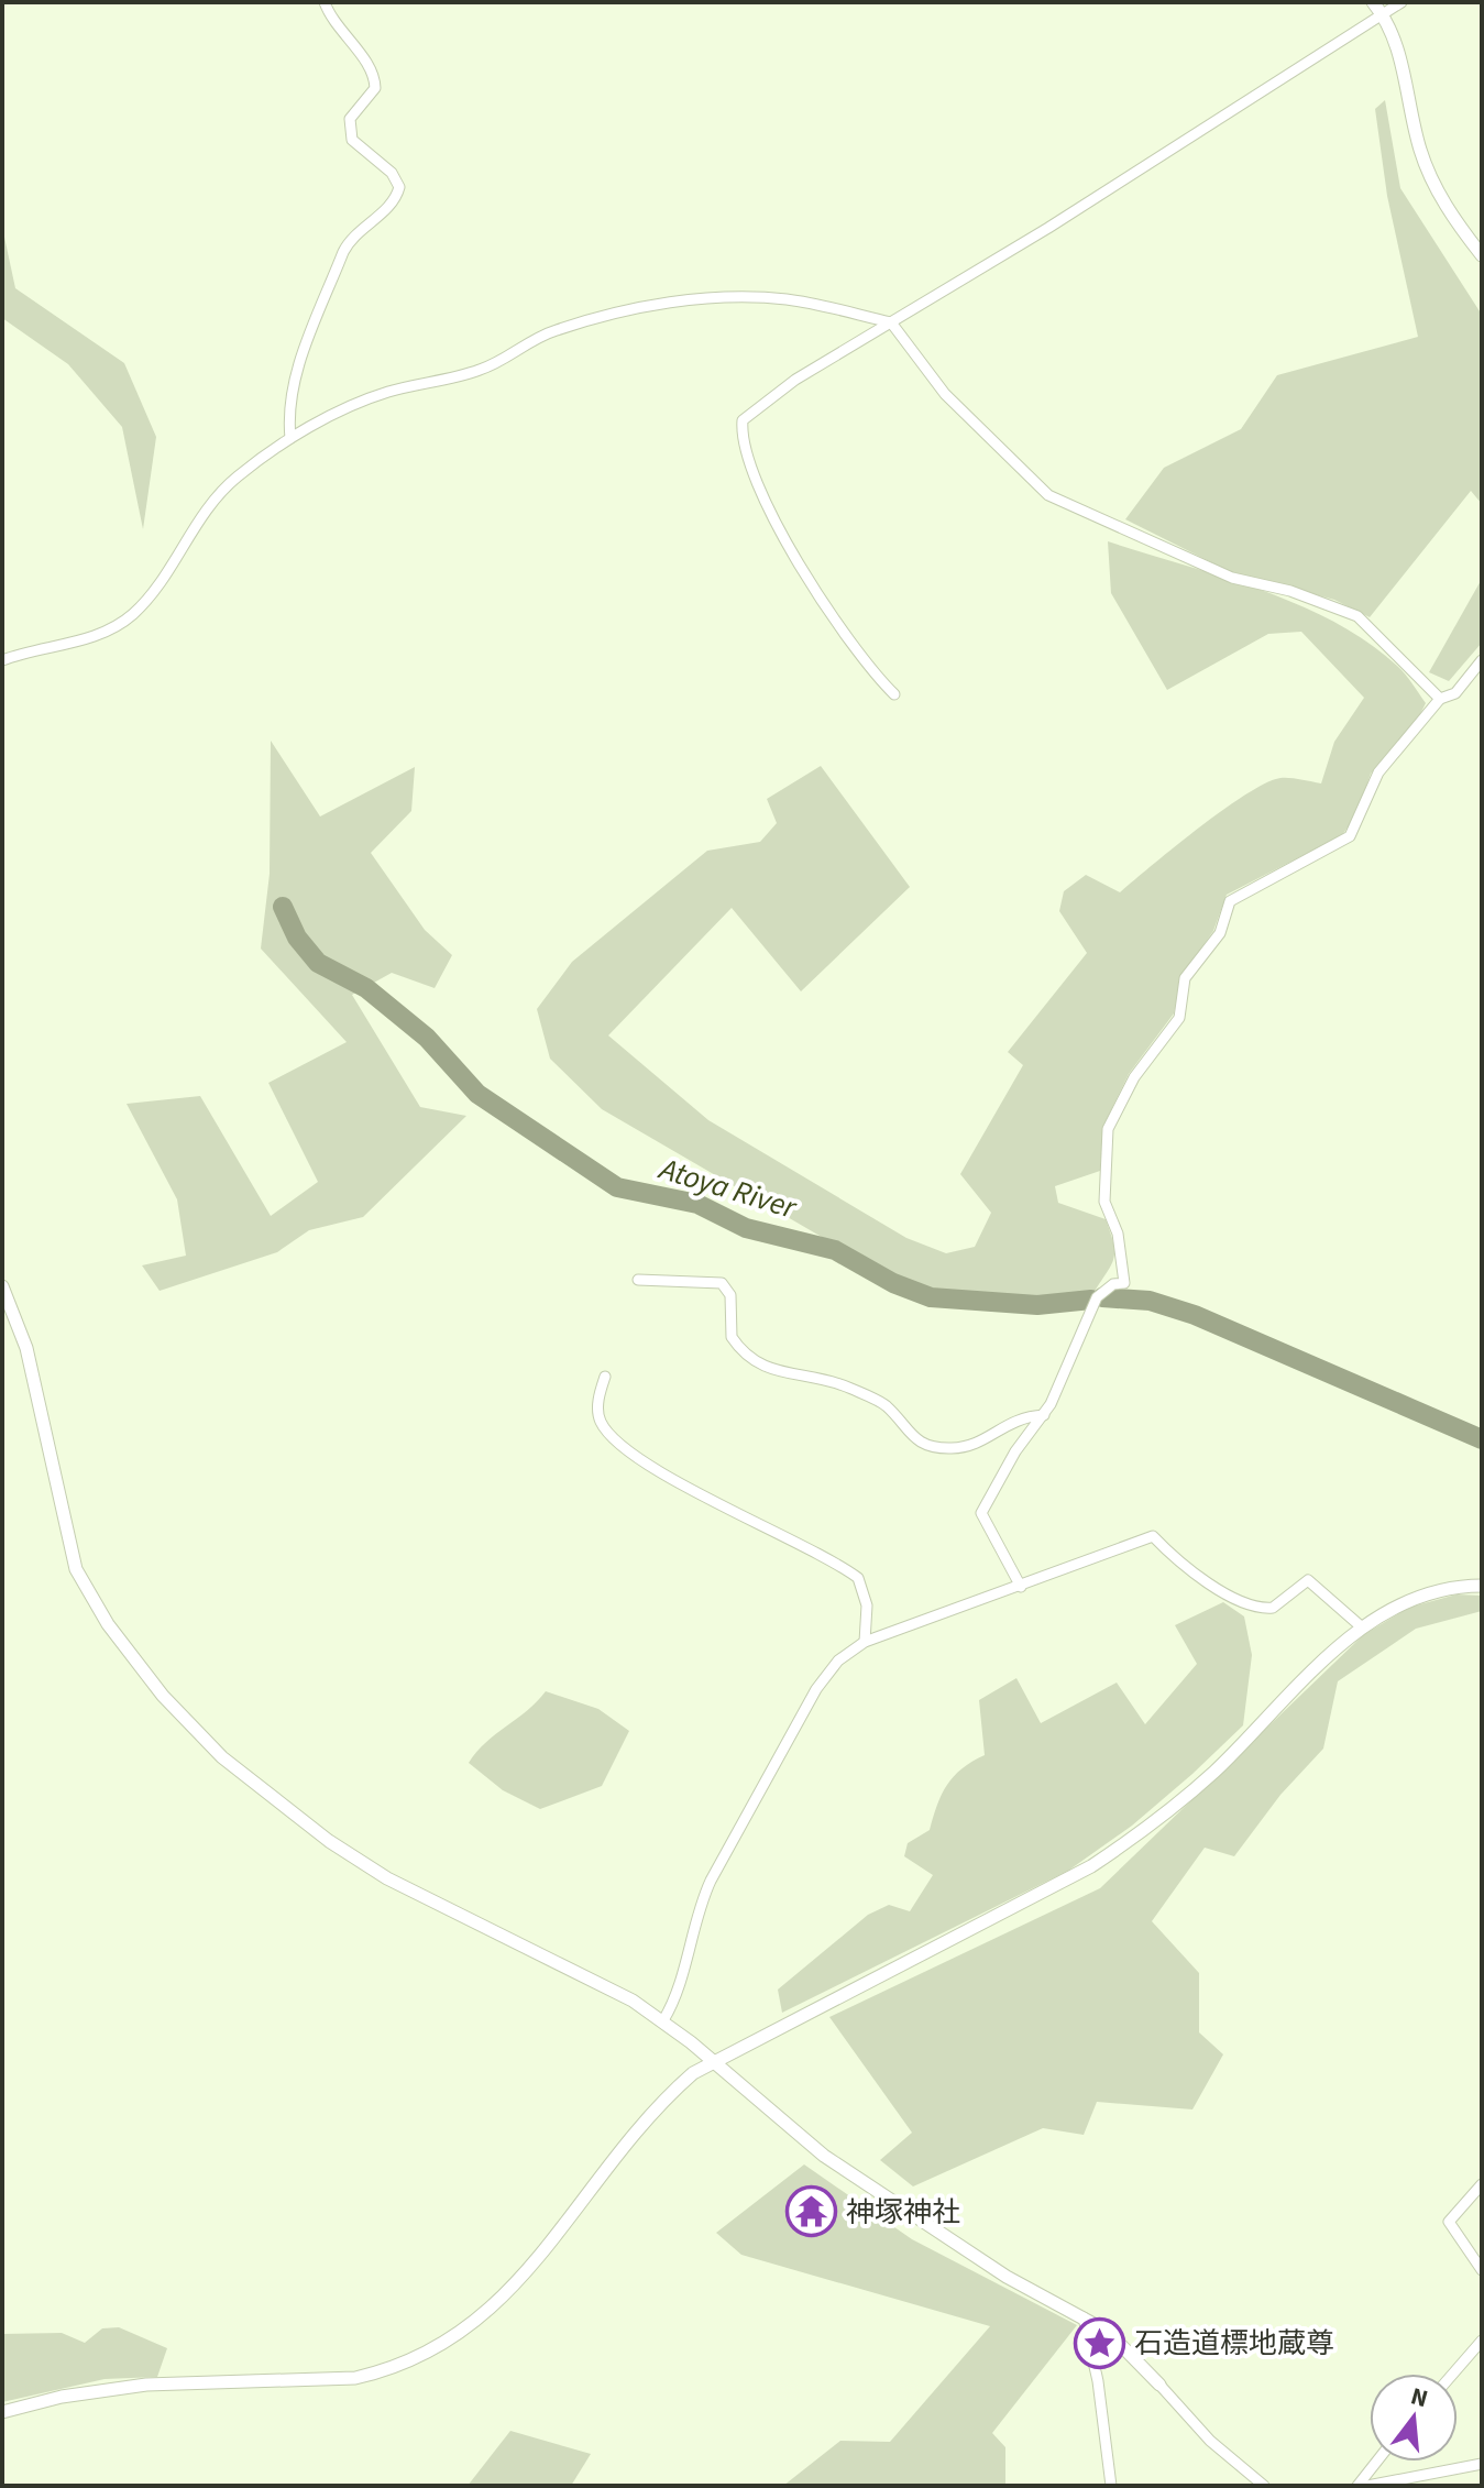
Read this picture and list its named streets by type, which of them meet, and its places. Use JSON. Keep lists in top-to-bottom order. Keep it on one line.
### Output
{"water":["Atoya River"],"places":{"temple":["神塚神社"],"place":["石造道標地蔵尊"]},"north":"top"}
